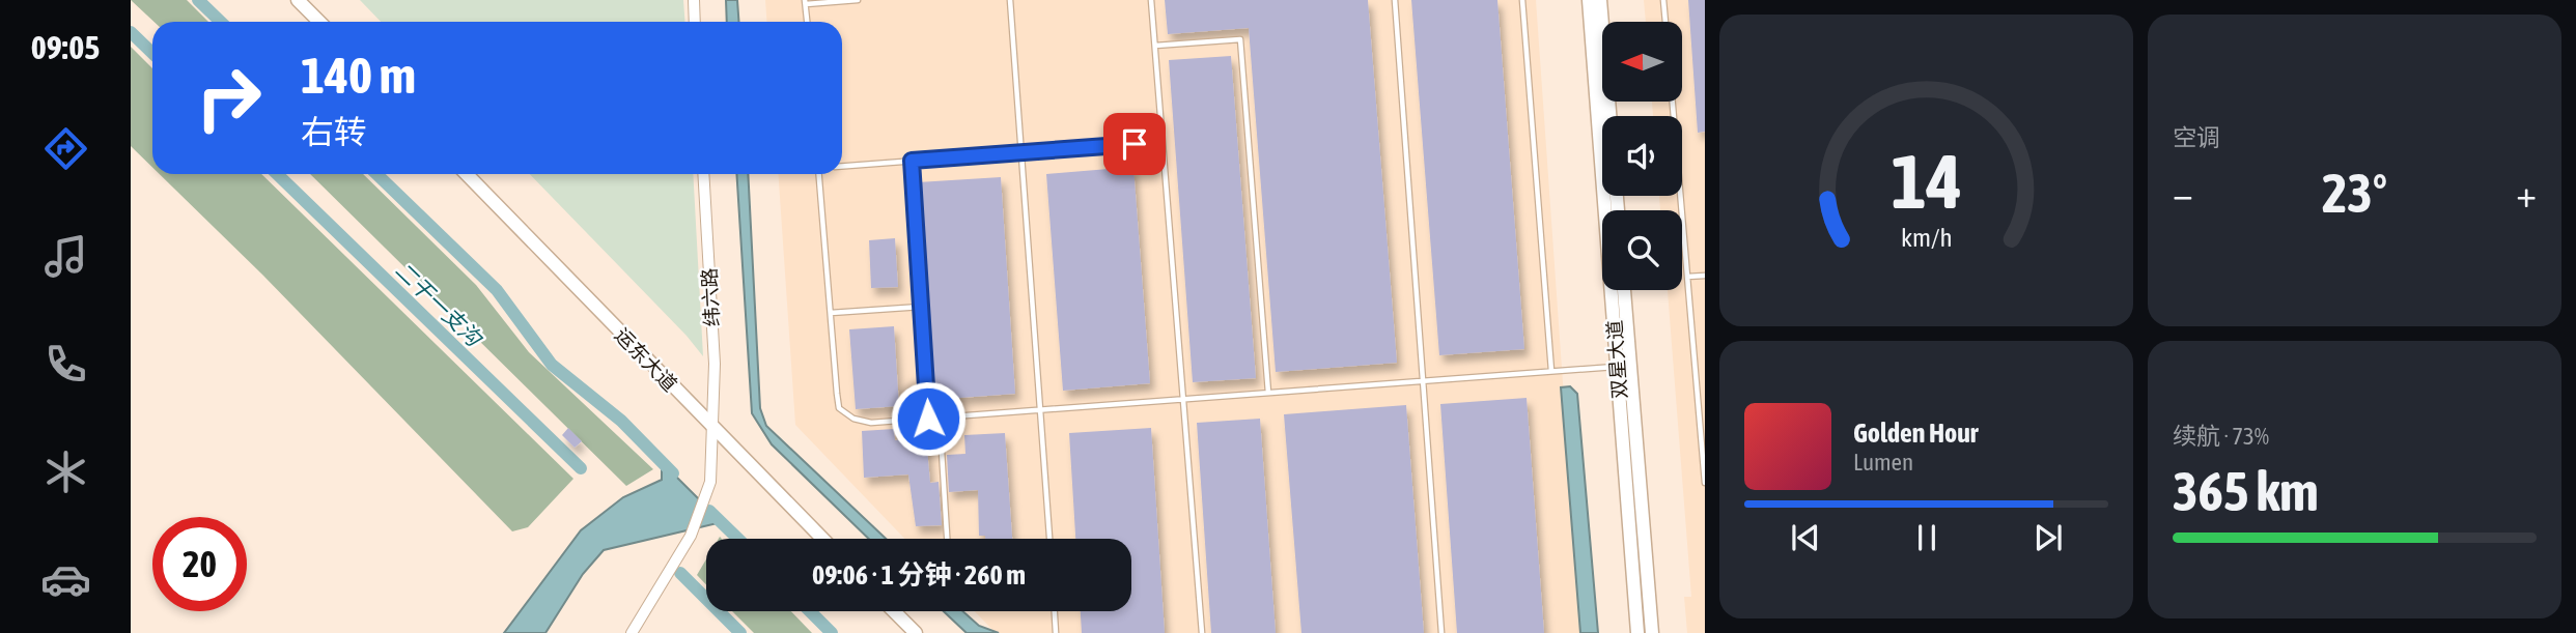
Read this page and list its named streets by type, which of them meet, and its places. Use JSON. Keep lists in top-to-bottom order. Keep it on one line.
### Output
{"streets":{"street":["纬六路","运东大道","双星大道"]},"crossings":[["纬六路","运东大道"]],"water":["二干一支沟"],"north":"left","page":{"tabs":"09:05","tile":["空调",["续航 · 73%","365 km"]],"turn":["140 m","右转"],"heat":["−","23°","+"],"song":["Golden Hour","Lumen"],"limit":"20","trip":"09:06 · 1 分钟 · 260 m","gauge":["14","km/h"]}}
